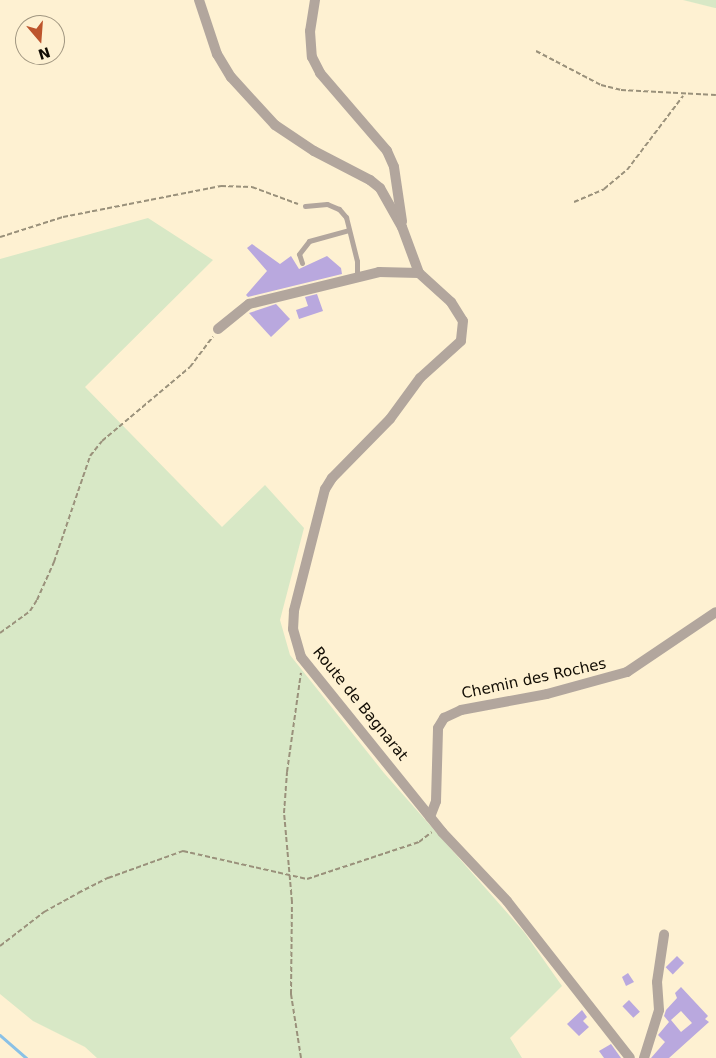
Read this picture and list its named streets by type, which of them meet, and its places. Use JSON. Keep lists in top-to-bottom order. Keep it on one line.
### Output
{"streets":{"street":["Chemin des Roches","Route de Bagnarat"]},"crossings":[["Chemin des Roches","Route de Bagnarat"]],"north":"bottom"}
